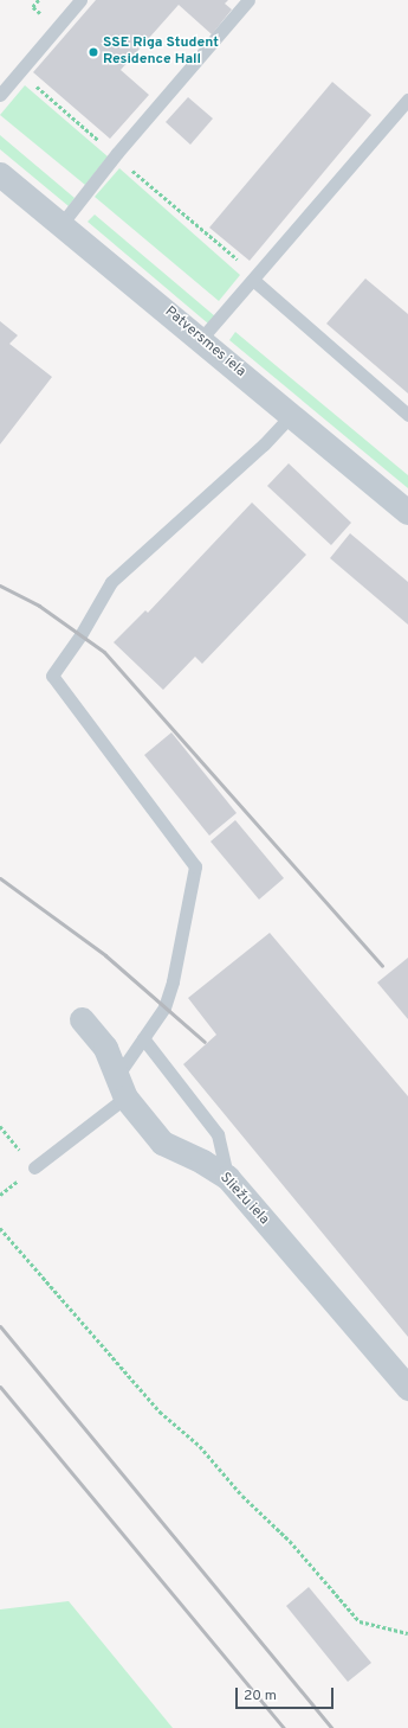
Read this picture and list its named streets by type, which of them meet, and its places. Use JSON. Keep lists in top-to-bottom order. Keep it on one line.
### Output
{"streets":{"street":["Patversmes iela","Sliežu iela"]},"places":["SSE Riga Student Residence Hall"],"scale_bar":"20 m"}
